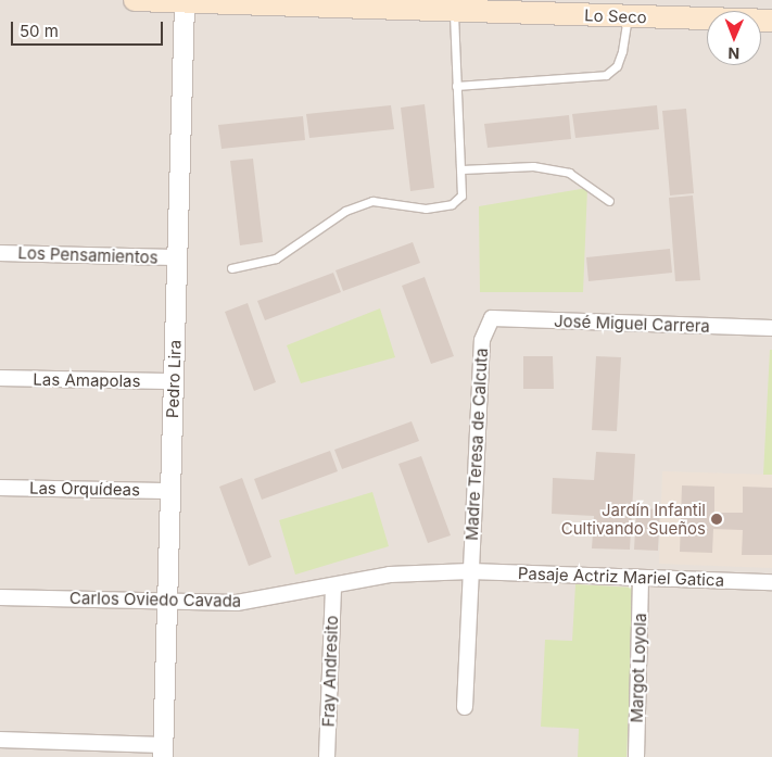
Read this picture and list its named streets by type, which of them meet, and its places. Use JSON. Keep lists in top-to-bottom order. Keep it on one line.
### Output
{"streets":{"main road":["Lo Seco"],"street":["Los Pensamientos","José Miguel Carrera","Pedro Lira","Las Amapolas","Madre Teresa de Calcuta","Las Orquídeas","Pasaje Actriz Mariel Gatica","Carlos Oviedo Cavada","Margot Loyola","Fray Andresito"]},"crossings":[["Lo Seco","Pedro Lira"],["Los Pensamientos","Pedro Lira"],["José Miguel Carrera","Madre Teresa de Calcuta"],["Pedro Lira","Las Amapolas"],["Pedro Lira","Las Orquídeas"],["Pedro Lira","Carlos Oviedo Cavada"],["Madre Teresa de Calcuta","Pasaje Actriz Mariel Gatica"],["Madre Teresa de Calcuta","Carlos Oviedo Cavada"],["Pasaje Actriz Mariel Gatica","Carlos Oviedo Cavada"],["Pasaje Actriz Mariel Gatica","Margot Loyola"],["Carlos Oviedo Cavada","Fray Andresito"]],"places":["Jardín Infantil Cultivando Sueños"],"scale_bar":"50 m","north":"bottom"}
